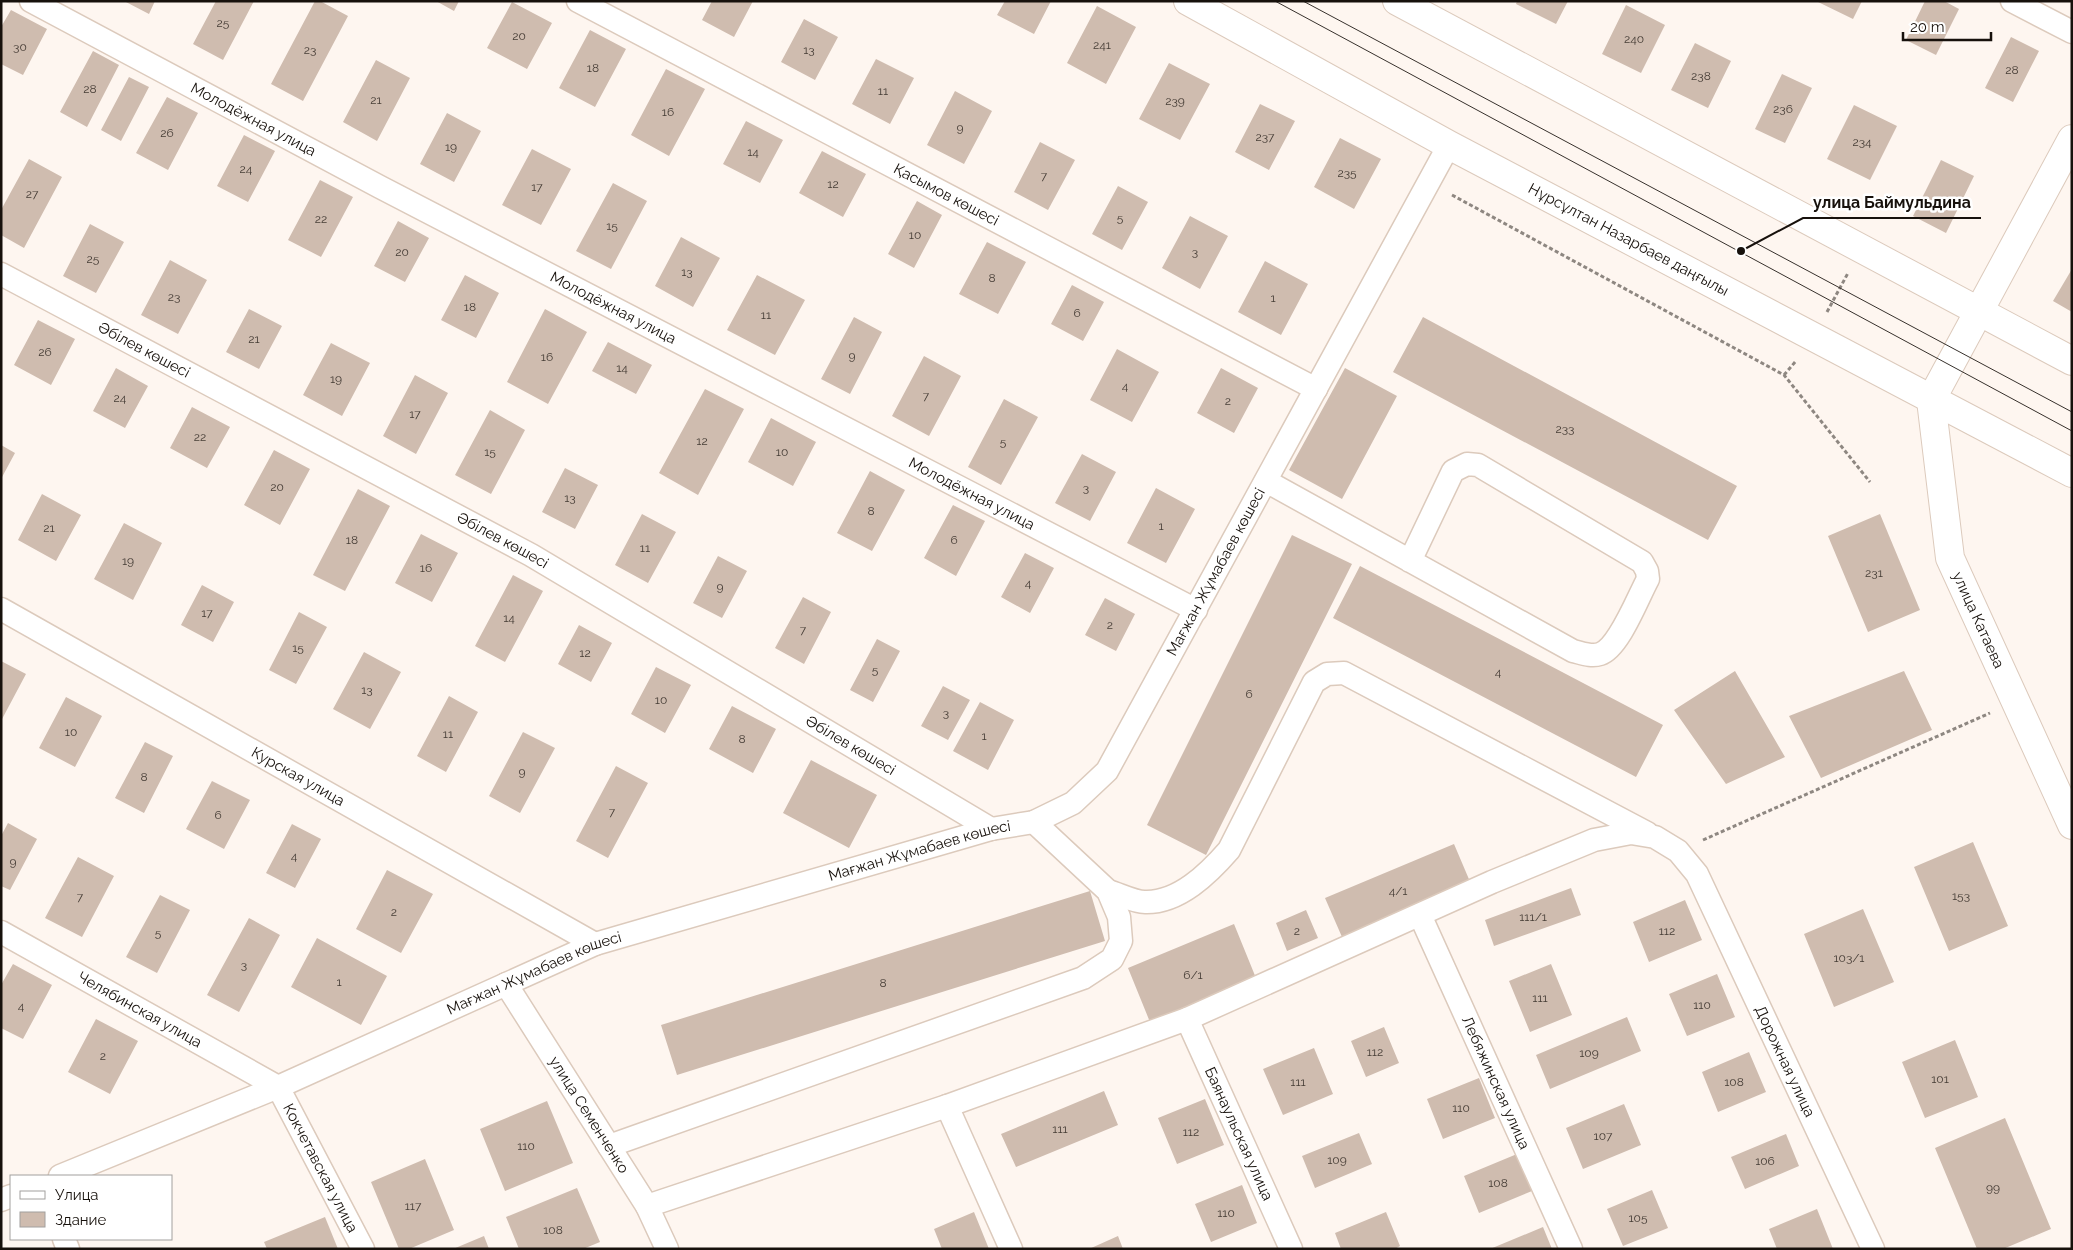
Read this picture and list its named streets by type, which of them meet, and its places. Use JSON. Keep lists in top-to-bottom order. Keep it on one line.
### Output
{"streets":{"main road":["Нұрсұлтан Назарбаев даңғылы","улица Катаева"],"street":["Молодёжная улица","Қасымов көшесі","Әбілев көшесі","Мағжан Жұмабаев көшесі","Курская улица","Челябинская улица","Дорожная улица","Лебяжинская улица","улица Семенченко","Баянаульская улица","Кокчетавская улица"]},"crossings":[["Молодёжная улица","Мағжан Жұмабаев көшесі"],["Қасымов көшесі","Мағжан Жұмабаев көшесі"],["Нұрсұлтан Назарбаев даңғылы","Мағжан Жұмабаев көшесі"],["Нұрсұлтан Назарбаев даңғылы","улица Катаева"],["Әбілев көшесі","Мағжан Жұмабаев көшесі"],["Мағжан Жұмабаев көшесі","Курская улица"],["Мағжан Жұмабаев көшесі","Челябинская улица"],["Мағжан Жұмабаев көшесі","улица Семенченко"],["Мағжан Жұмабаев көшесі","Кокчетавская улица"],["Челябинская улица","Кокчетавская улица"]],"places":["улица Баймульдина"],"house_numbers":["25","20","240","241","30","23","13","18","28","238","28","11","21","239","236","16","9","26","237","234","19","14","24","235","7","12","17","27","5","22","15","10","20","3","25","13","8","23","1","18","6","11","21","26","9","16","14","19","4","7","24","2","17","233","22","12","5","15","10","20","3","13","8","1","21","18","6","11","19","16","231","4","9","17","14","2","7","15","12","5","4","13","6","10","3","10","11","1","8","9","8","7","6","4","9","4/1","153","7","2","111/1","2","112","5","103/1","3","6/1","1","8","111","110","4","112","109","2","101","111","108","110","111","112","107","110","109","106","108","99","117","110","105","108"],"legend":["Улица","Здание"],"scale_bar":"20 m"}
